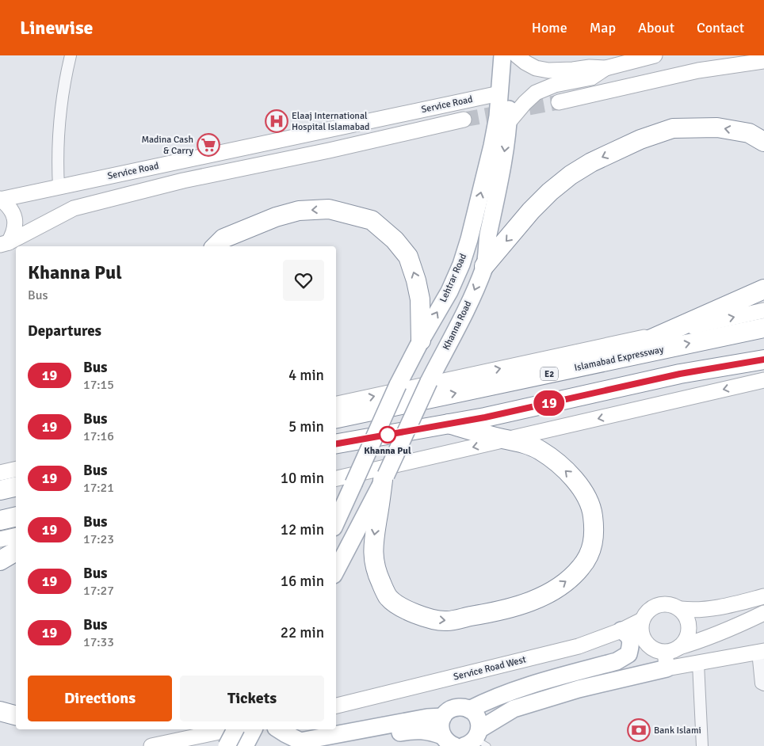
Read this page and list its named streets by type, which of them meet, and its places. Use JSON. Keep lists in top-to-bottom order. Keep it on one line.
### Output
{"streets":{"highway":["Islamabad Expressway","E2"],"main road":["Lehtrar Road","Khanna Road"],"street":["Service Road","Service Road West"]},"crossings":[["Service Road","Lehtrar Road"]],"one_way":["Lehtrar Road","Khanna Road"],"places":{"hospital":["Elaaj International Hospital Islamabad"],"supermarket":["Madina Cash & Carry"],"other":["Khanna Pul"],"bank":["Bank Islami"]},"lines":["bus line 19"],"page":{"header":"Linewise","nav":["Home","Map","About","Contact"],"on_map":"19","heading":[["Khanna Pul","Bus"],"Departures"],"list":[{"mark":"19","name":"Bus","note":"17:15","value":"4 min"},{"mark":"19","name":"Bus","note":"17:16","value":"5 min"},{"mark":"19","name":"Bus","note":"17:21","value":"10 min"},{"mark":"19","name":"Bus","note":"17:23","value":"12 min"},{"mark":"19","name":"Bus","note":"17:27","value":"16 min"},{"mark":"19","name":"Bus","note":"17:33","value":"22 min"}],"buttons":["Directions","Tickets"]}}
